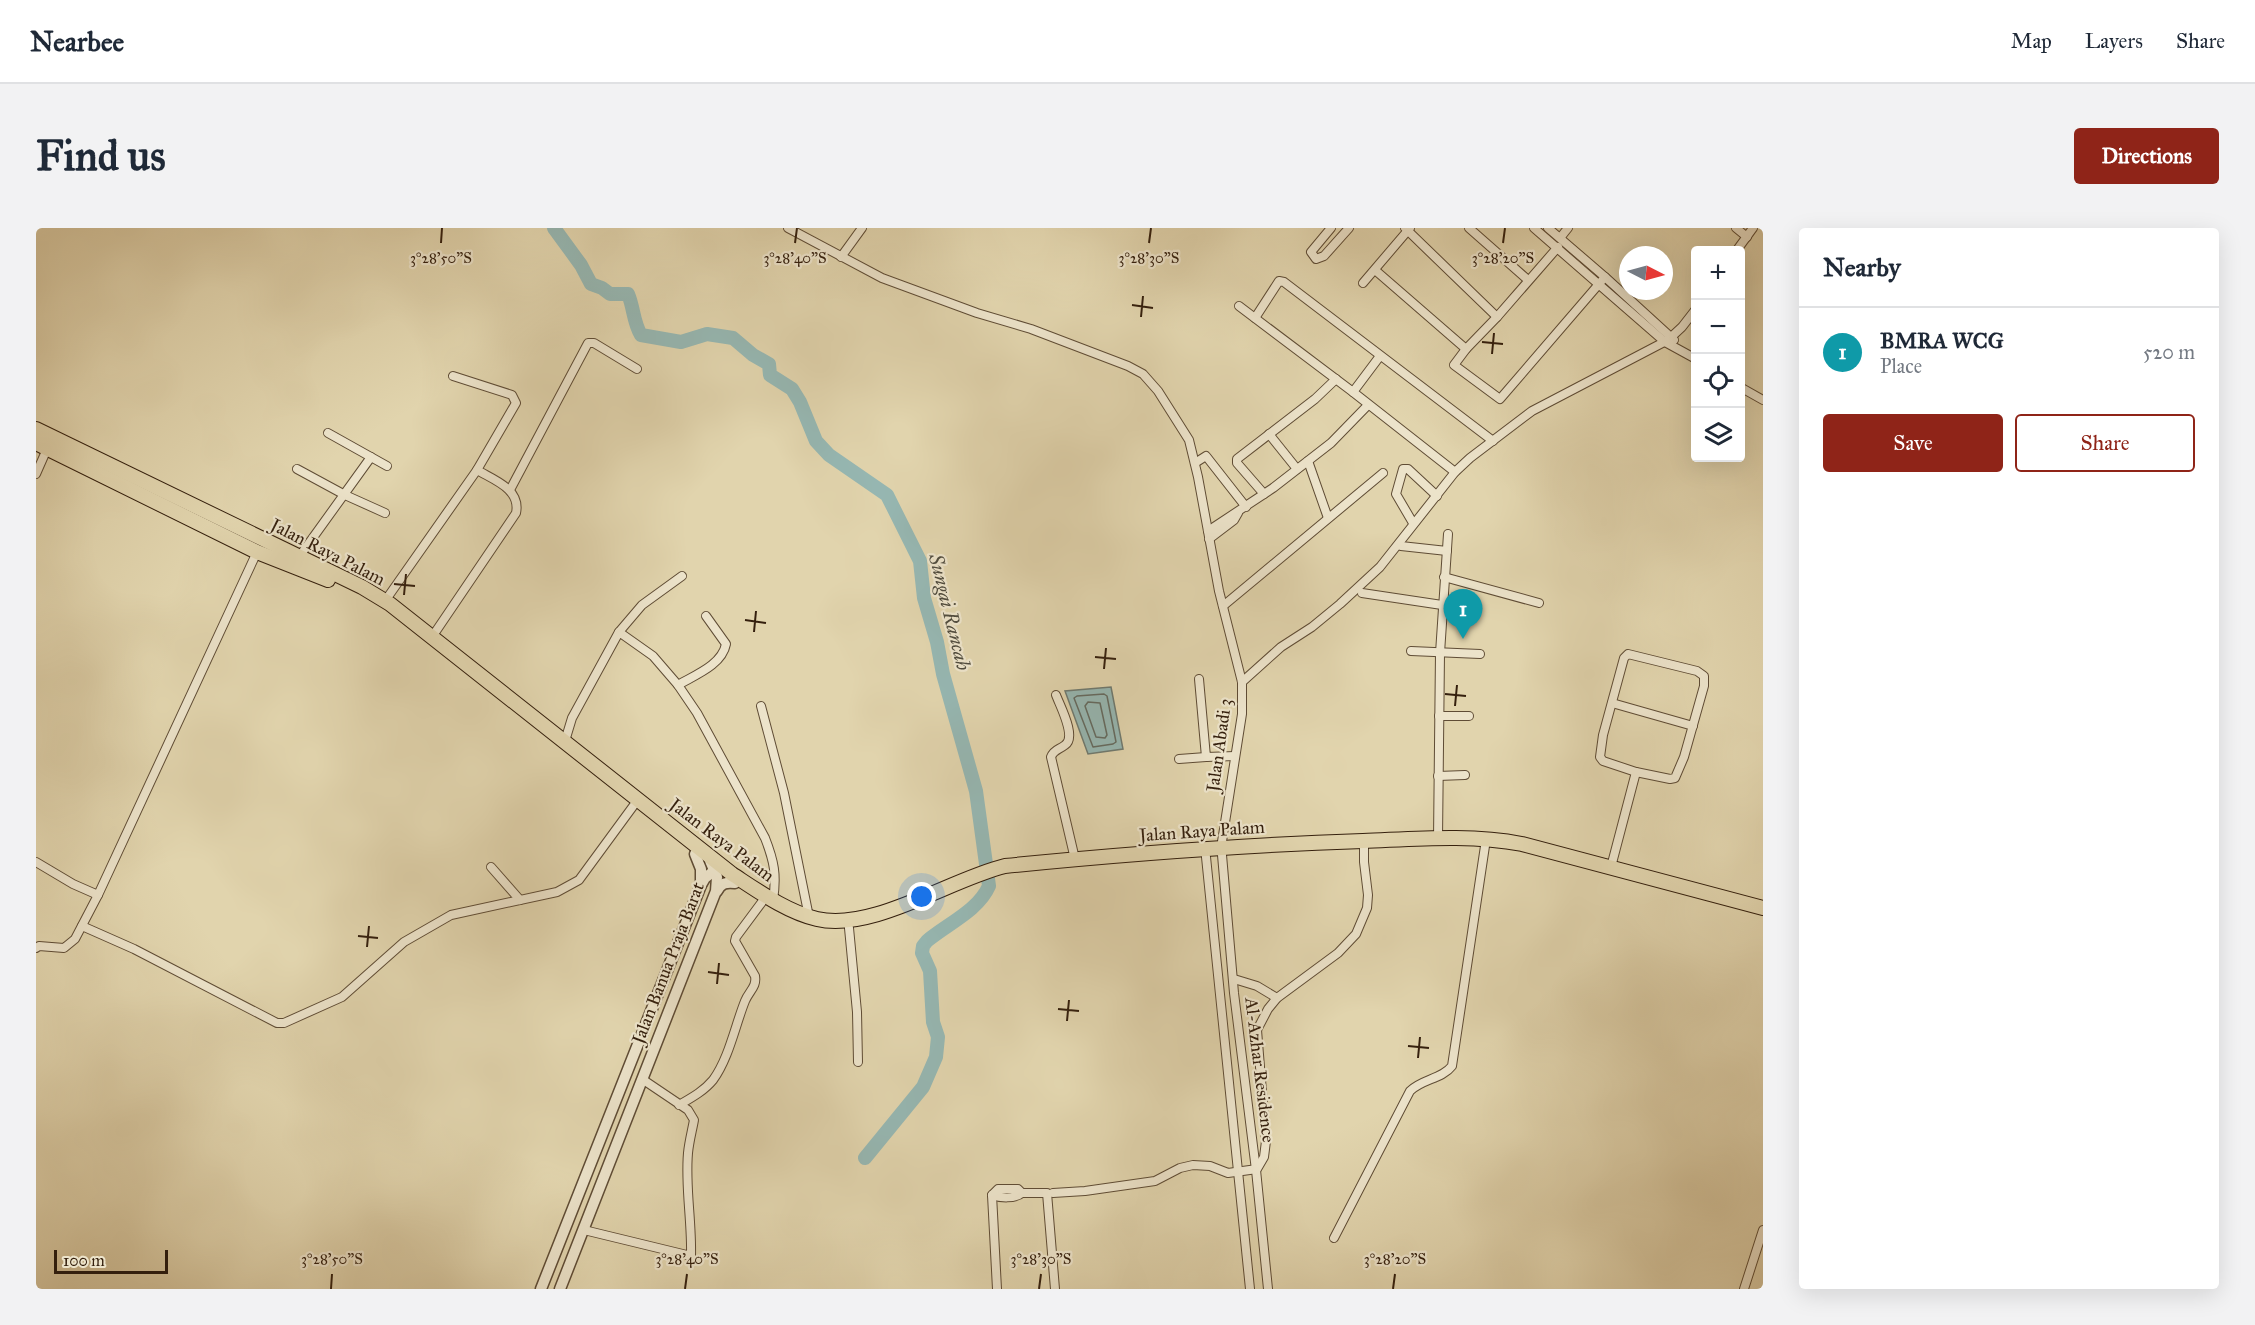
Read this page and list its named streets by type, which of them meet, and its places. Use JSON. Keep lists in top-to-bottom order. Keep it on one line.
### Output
{"streets":{"main road":["Jalan Raya Palam"],"street":["Jalan Abadi 3","Jalan Banua Praja Barat","Al-Azhar Residence"]},"crossings":[["Jalan Raya Palam","Jalan Abadi 3"],["Jalan Raya Palam","Jalan Banua Praja Barat"],["Jalan Raya Palam","Al-Azhar Residence"],["Jalan Abadi 3","Al-Azhar Residence"]],"water":["Sungai Rancah"],"scale_bar":"100 m","north":"right","page":{"header":"Nearbee","nav":["Map","Layers","Share"],"buttons":["Directions",["Save","Share"]],"title":"Find us","heading":"Nearby","map_buttons":["+","−"],"list":[{"mark":"1","name":"BMRA WCG","note":"Place","value":"520 m"}],"pins":"1","scale":"100 m"},"coordinates":["3°28'50\"S","3°28'40\"S","3°28'30\"S","3°28'20\"S"]}
